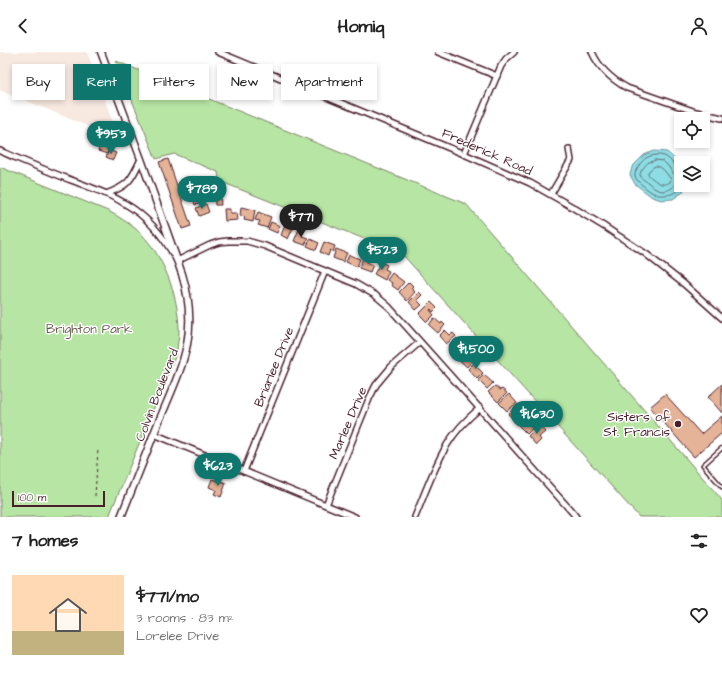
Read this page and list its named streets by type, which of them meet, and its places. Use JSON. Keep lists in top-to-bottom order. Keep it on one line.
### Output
{"streets":{"street":["Frederick Road","Briarlee Drive","Colvin Boulevard","Marlee Drive"]},"parks":["Brighton Park"],"places":["Sisters of St. Francis"],"scale_bar":"100 m","page":{"header":"Homiq","chip":["Buy","Rent","Filters","New","Apartment"],"price":["$953","$789","$771","$523","$1,500","$1,630","$623"],"scale":"100 m","heading":"7 homes","list":[{"name":"$771/mo","note":"3 rooms · 83 m² · Lorelee Drive"}]}}
